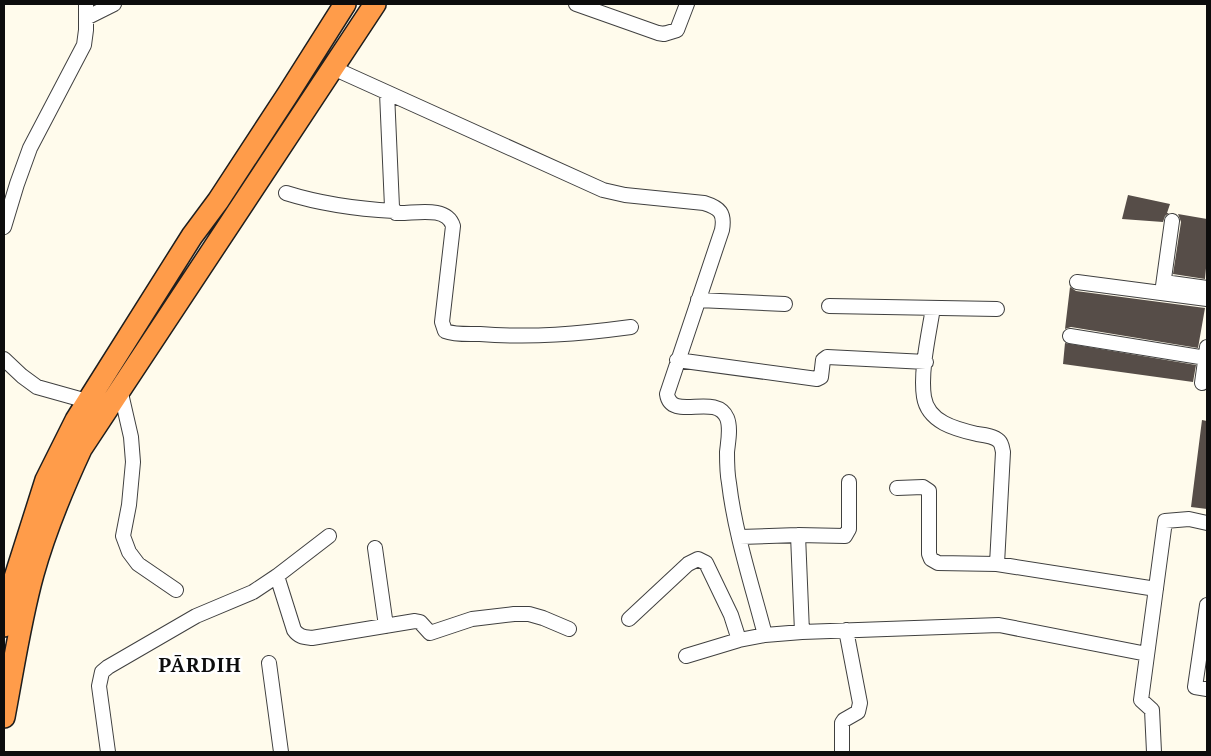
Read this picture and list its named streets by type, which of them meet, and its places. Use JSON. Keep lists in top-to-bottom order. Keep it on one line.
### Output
{"districts":["PĀRDIH"]}
